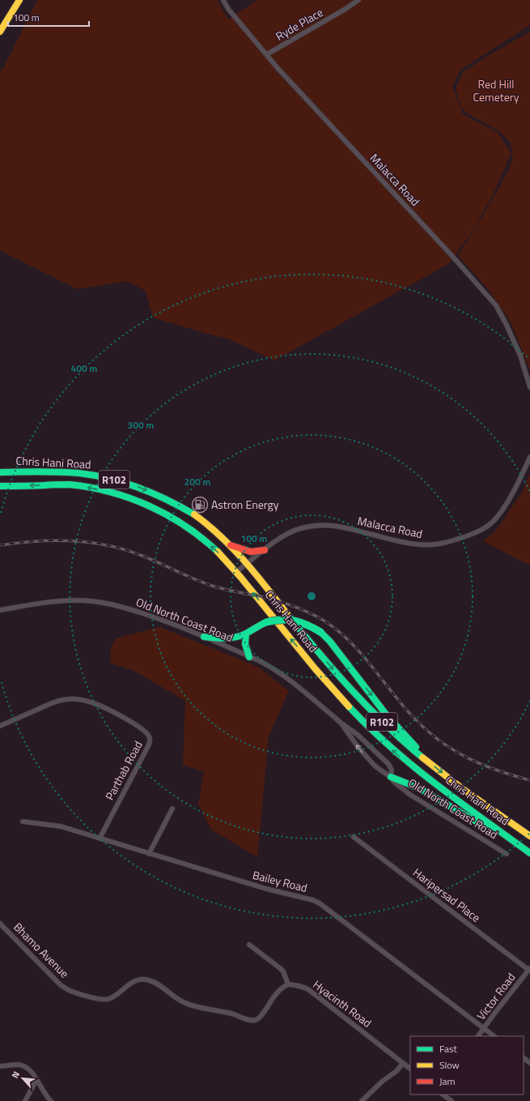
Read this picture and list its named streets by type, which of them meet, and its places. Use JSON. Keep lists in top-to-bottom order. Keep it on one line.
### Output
{"streets":{"main road":["Chris Hani Road","R102"],"street":["Ryde Place","Malacca Road","Old North Coast Road","Parthab Road","Bailey Road","Haripersad Place","Bhamo Avenue","Victor Road","Hyacinth Road"]},"crossings":[["Ryde Place","Malacca Road"],["Malacca Road","Chris Hani Road"],["Parthab Road","Bailey Road"],["Bailey Road","Victor Road"],["Haripersad Place","Victor Road"],["Bhamo Avenue","Hyacinth Road"]],"parks":["Red Hill Cemetery"],"places":{"fuel station":["Astron Energy"]},"legend":["Fast","Slow","Jam"],"scale_bar":"100 m","north":"top left","rings":["400 m","300 m","200 m","100 m"]}
